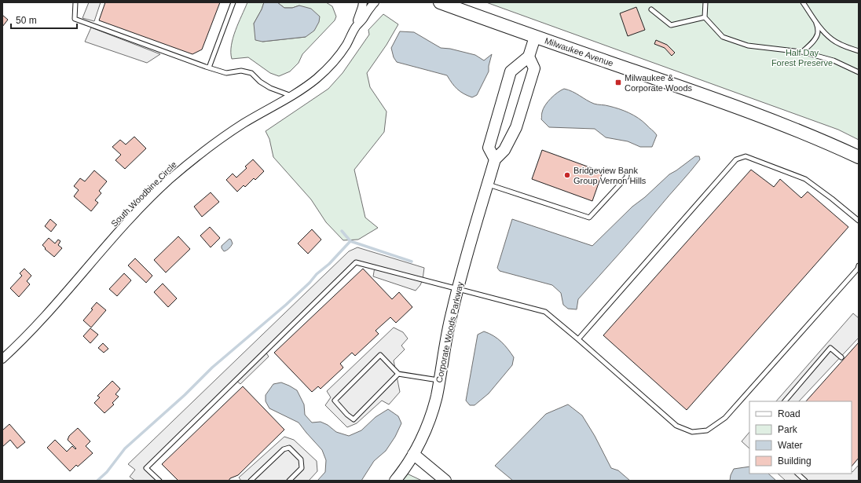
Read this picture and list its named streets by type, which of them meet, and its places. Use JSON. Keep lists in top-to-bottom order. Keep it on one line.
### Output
{"streets":{"main road":["Milwaukee Avenue"],"street":["South Woodbine Circle","Corporate Woods Parkway"]},"parks":["Half Day Forest Preserve"],"places":{"transit":["Milwaukee & Corporate Woods"],"other":["Bridgeview Bank Group Vernon Hills"]},"legend":["Road","Park","Water","Building"],"scale_bar":"50 m"}
